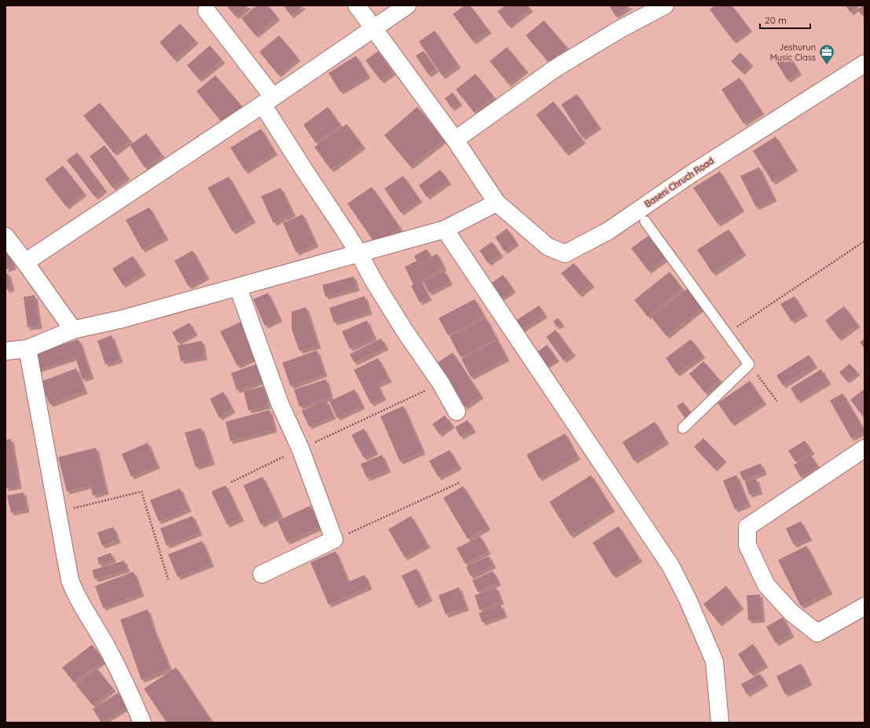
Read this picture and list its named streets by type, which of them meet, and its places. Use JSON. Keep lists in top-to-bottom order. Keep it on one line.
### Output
{"streets":{"street":["Baseni Chruch Road"]},"places":{"office":["Jeshurun Music Class"]},"scale_bar":"20 m"}
